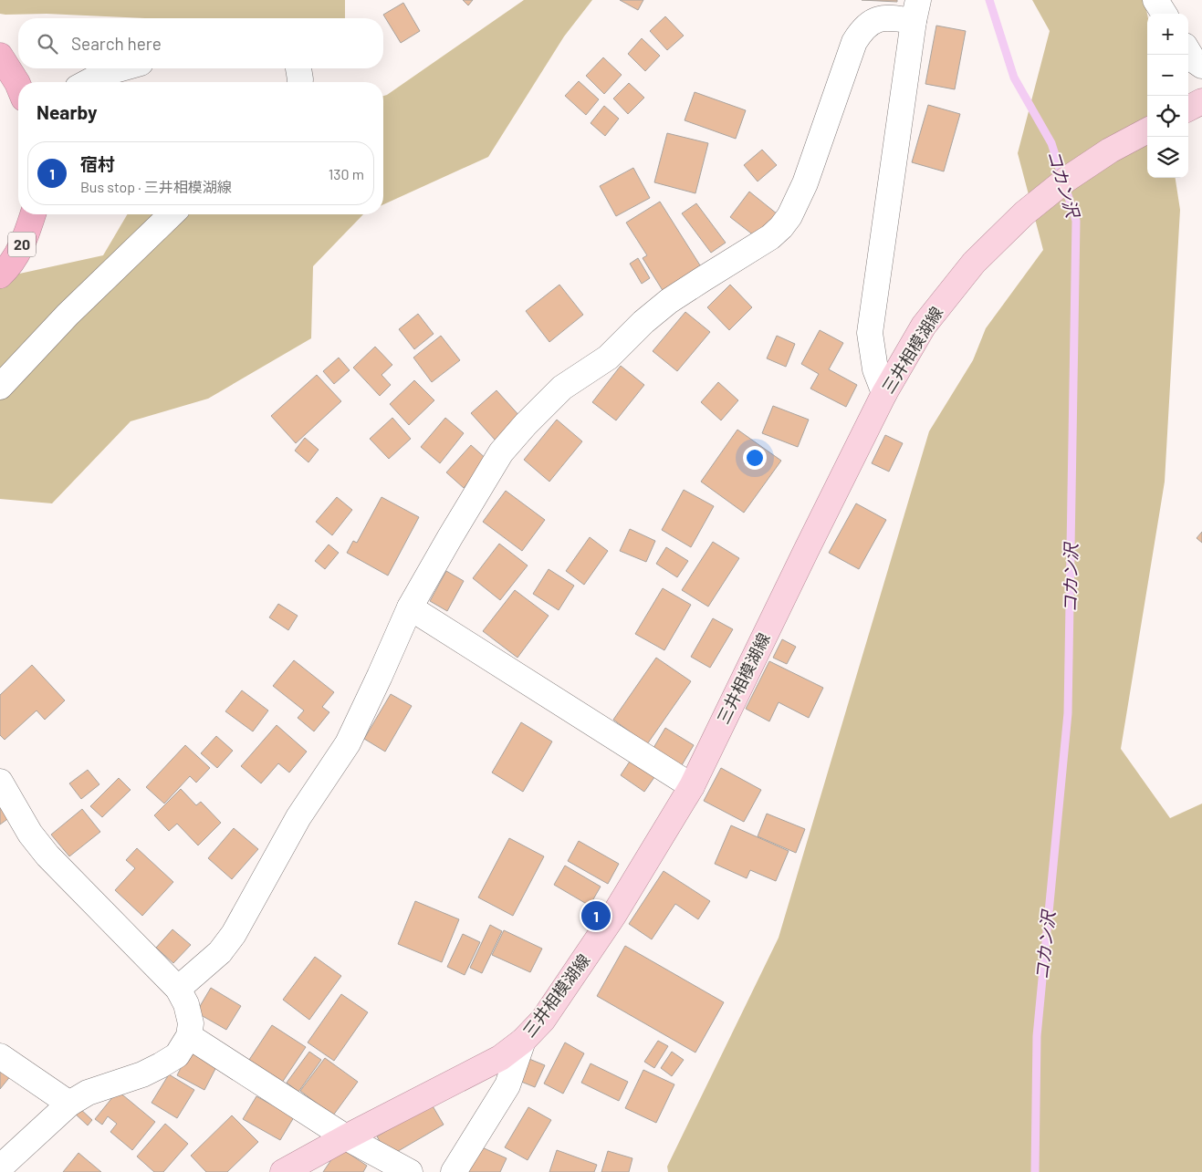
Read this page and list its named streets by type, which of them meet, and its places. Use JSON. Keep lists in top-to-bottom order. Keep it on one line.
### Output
{"streets":{"highway":["20"],"main road":["三井相模湖線"]},"water":["コカン沢"],"page":{"map_buttons":["+","−"],"search":"Search here","heading":"Nearby","list":[{"mark":"1","name":"宿村","note":"Bus stop · 三井相模湖線","value":"130 m"}],"pins":"1"}}
